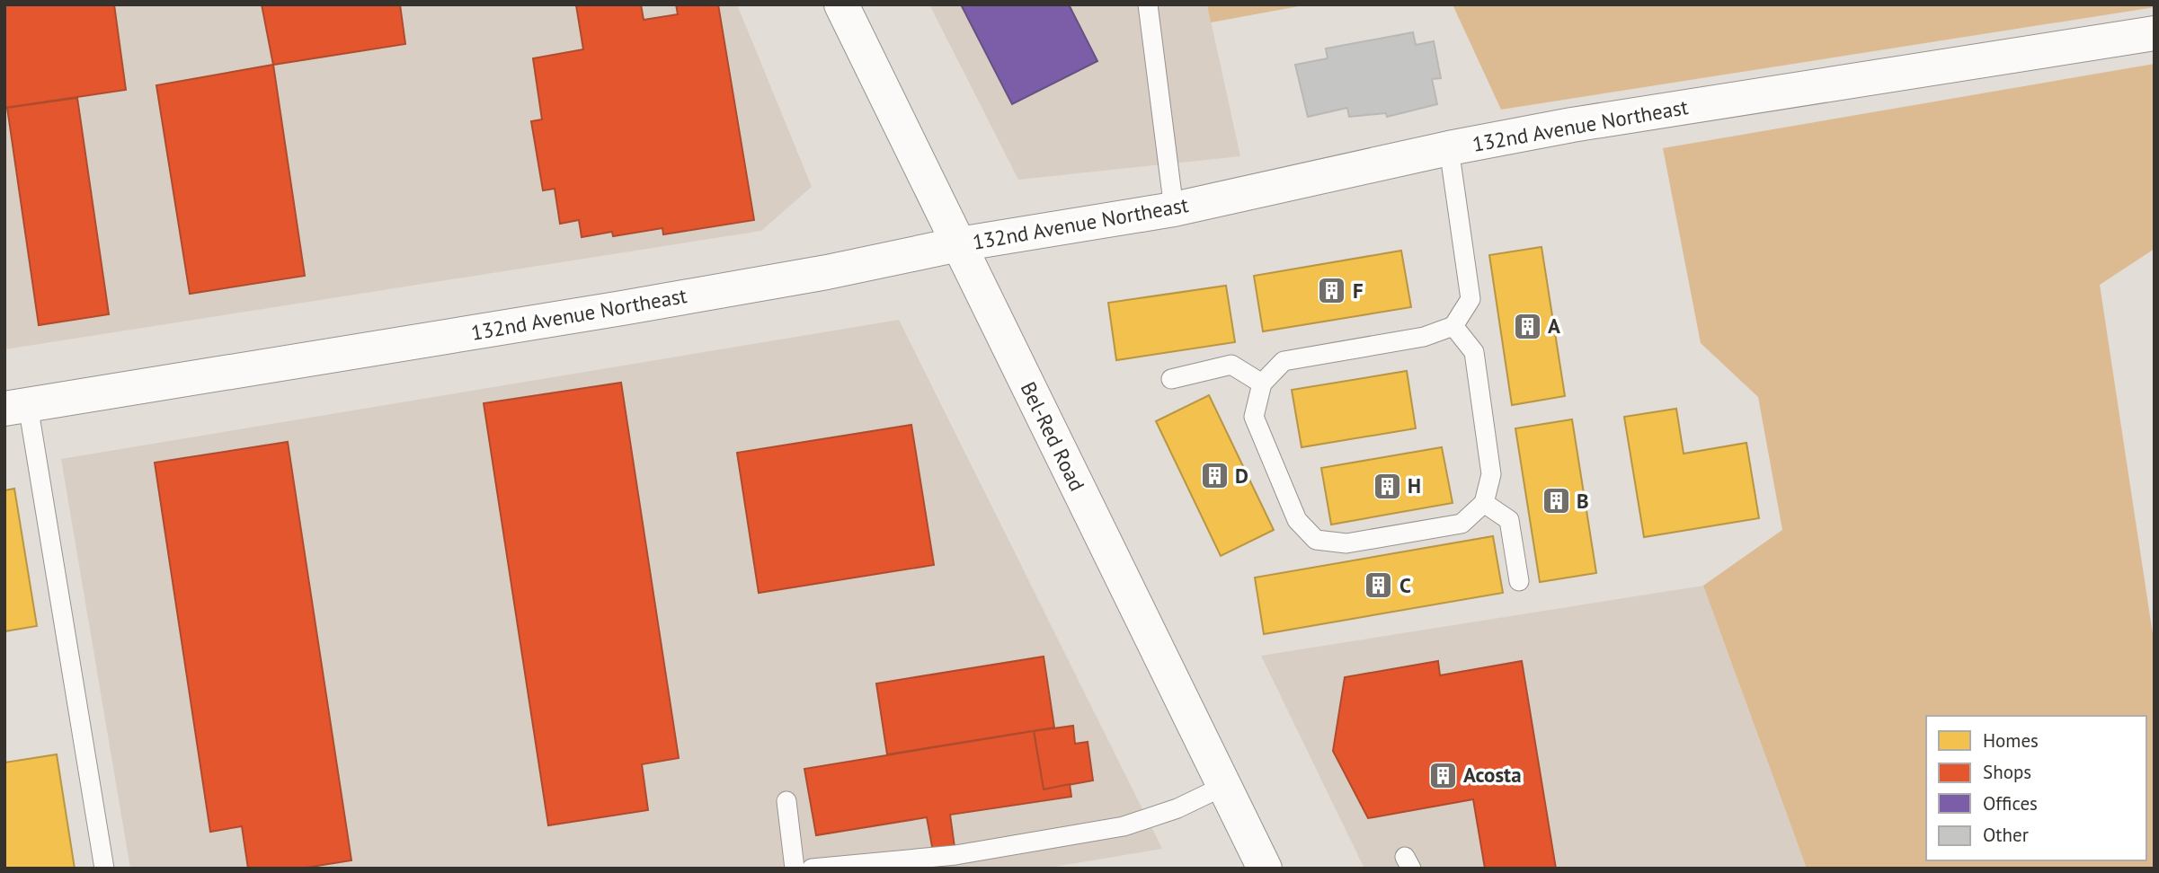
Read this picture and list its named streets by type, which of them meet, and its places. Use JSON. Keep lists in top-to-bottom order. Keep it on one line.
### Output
{"streets":{"street":["132nd Avenue Northeast","Bel-Red Road"]},"crossings":[["132nd Avenue Northeast","Bel-Red Road"]],"places":{"building":["F","A","D","H","B","C","Acosta"]},"legend":["Homes","Shops","Offices","Other"]}
